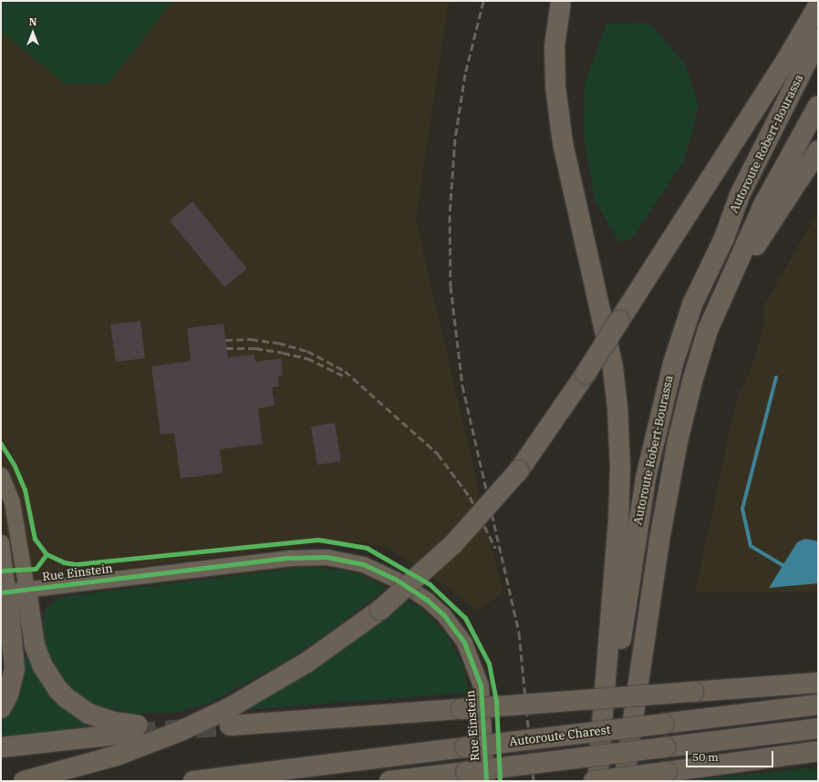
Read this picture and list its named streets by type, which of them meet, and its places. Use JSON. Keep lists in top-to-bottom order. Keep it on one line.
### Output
{"streets":{"highway":["Autoroute Robert-Bourassa","Autoroute Charest"],"street":["Rue Einstein"]},"scale_bar":"50 m","north":"top"}
